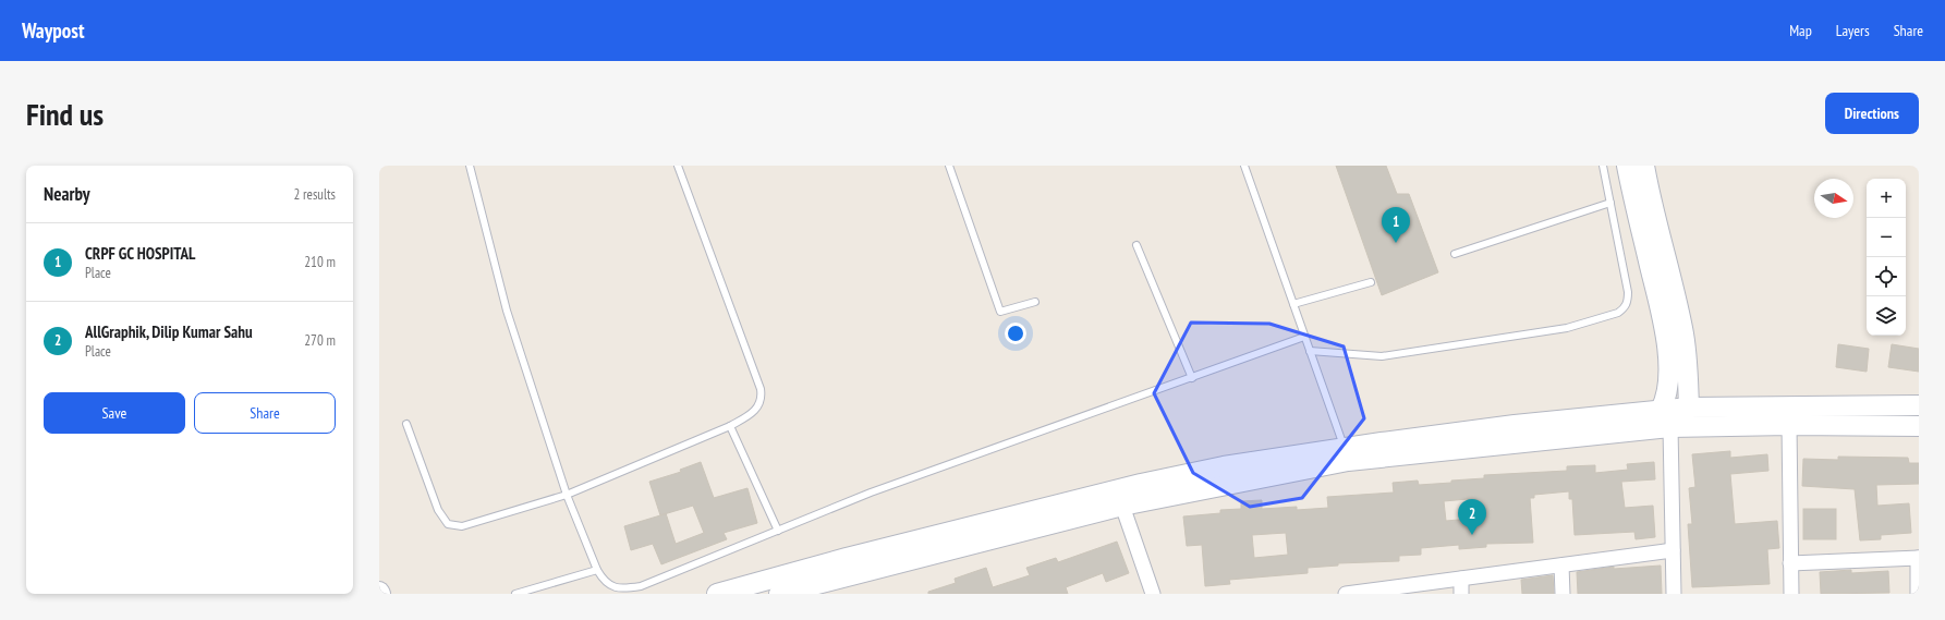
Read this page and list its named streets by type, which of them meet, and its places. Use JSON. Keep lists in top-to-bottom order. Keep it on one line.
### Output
{"north":"right","page":{"header":"Waypost","nav":["Map","Layers","Share"],"buttons":["Directions",["Save","Share"]],"title":"Find us","heading":["Nearby","2 results"],"map_buttons":["+","−"],"pins":["1","2"],"list":[{"mark":"1","name":"CRPF GC HOSPITAL","note":"Place","value":"210 m"},{"mark":"2","name":"AllGraphik, Dilip Kumar Sahu","note":"Place","value":"270 m"}]}}
